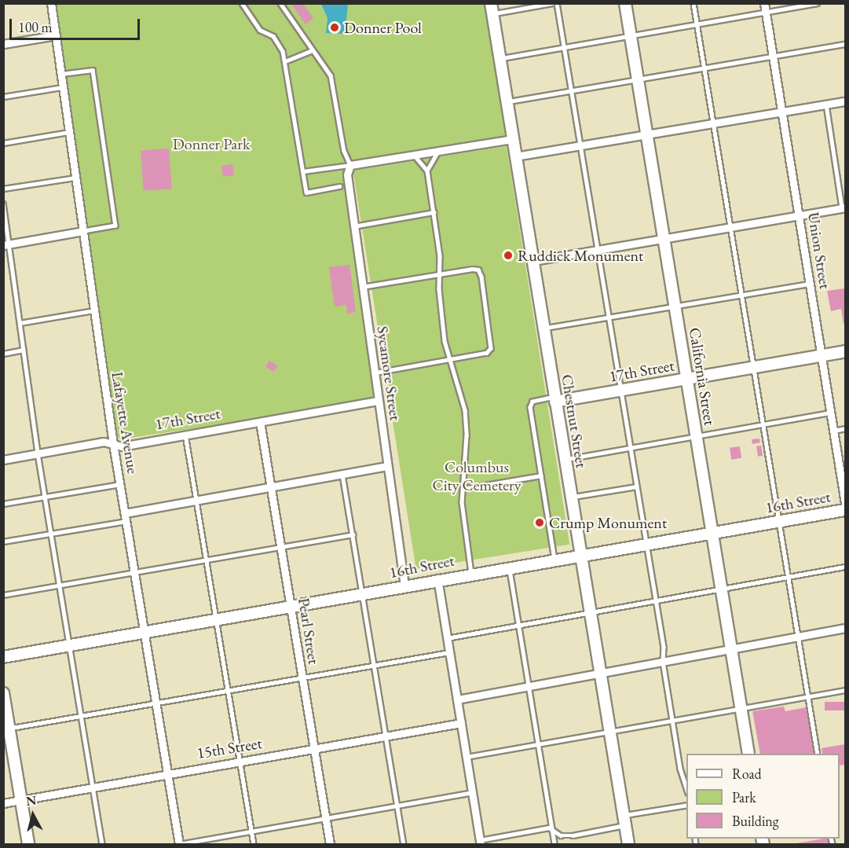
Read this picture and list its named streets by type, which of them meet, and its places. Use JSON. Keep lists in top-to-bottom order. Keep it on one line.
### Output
{"streets":{"street":["Union Street","17th Street","Sycamore Street","California Street","Chestnut Street","Lafayette Avenue","16th Street","Pearl Street","15th Street"]},"crossings":[["Union Street","17th Street"],["17th Street","Sycamore Street"],["17th Street","California Street"],["17th Street","Chestnut Street"],["17th Street","Lafayette Avenue"],["17th Street","Pearl Street"],["Sycamore Street","16th Street"],["California Street","16th Street"],["Chestnut Street","16th Street"],["Lafayette Avenue","16th Street"],["Lafayette Avenue","15th Street"],["16th Street","Pearl Street"],["Pearl Street","15th Street"]],"parks":["Donner Park","Columbus City Cemetery"],"places":["Donner Pool","Ruddick Monument","Crump Monument"],"legend":["Road","Park","Building"],"scale_bar":"100 m","north":"top"}
